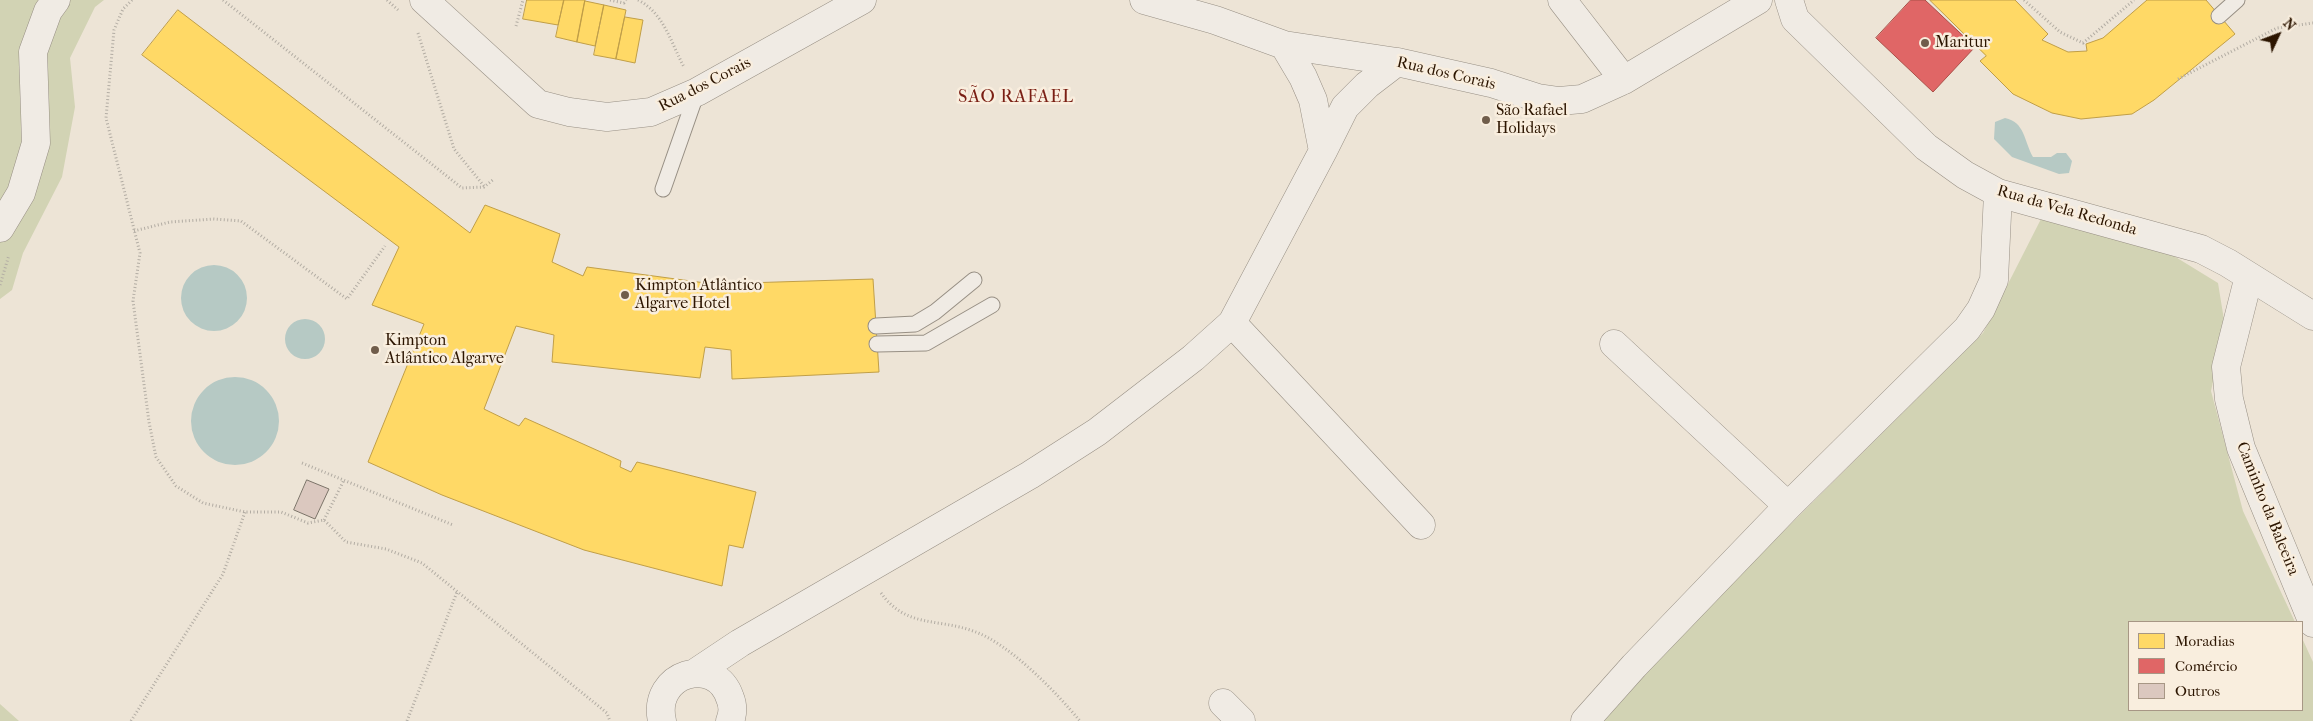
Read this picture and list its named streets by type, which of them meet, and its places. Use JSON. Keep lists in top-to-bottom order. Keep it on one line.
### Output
{"streets":{"street":["Rua dos Corais","Rua da Vela Redonda","Caminho da Baleeira"]},"crossings":[["Rua da Vela Redonda","Caminho da Baleeira"]],"districts":["SÃO RAFAEL"],"places":["Maritur","São Rafael Holidays","Kimpton Atlântico Algarve Hotel","Kimpton Atlântico Algarve"],"legend":["Moradias","Comércio","Outros"],"north":"top right"}
